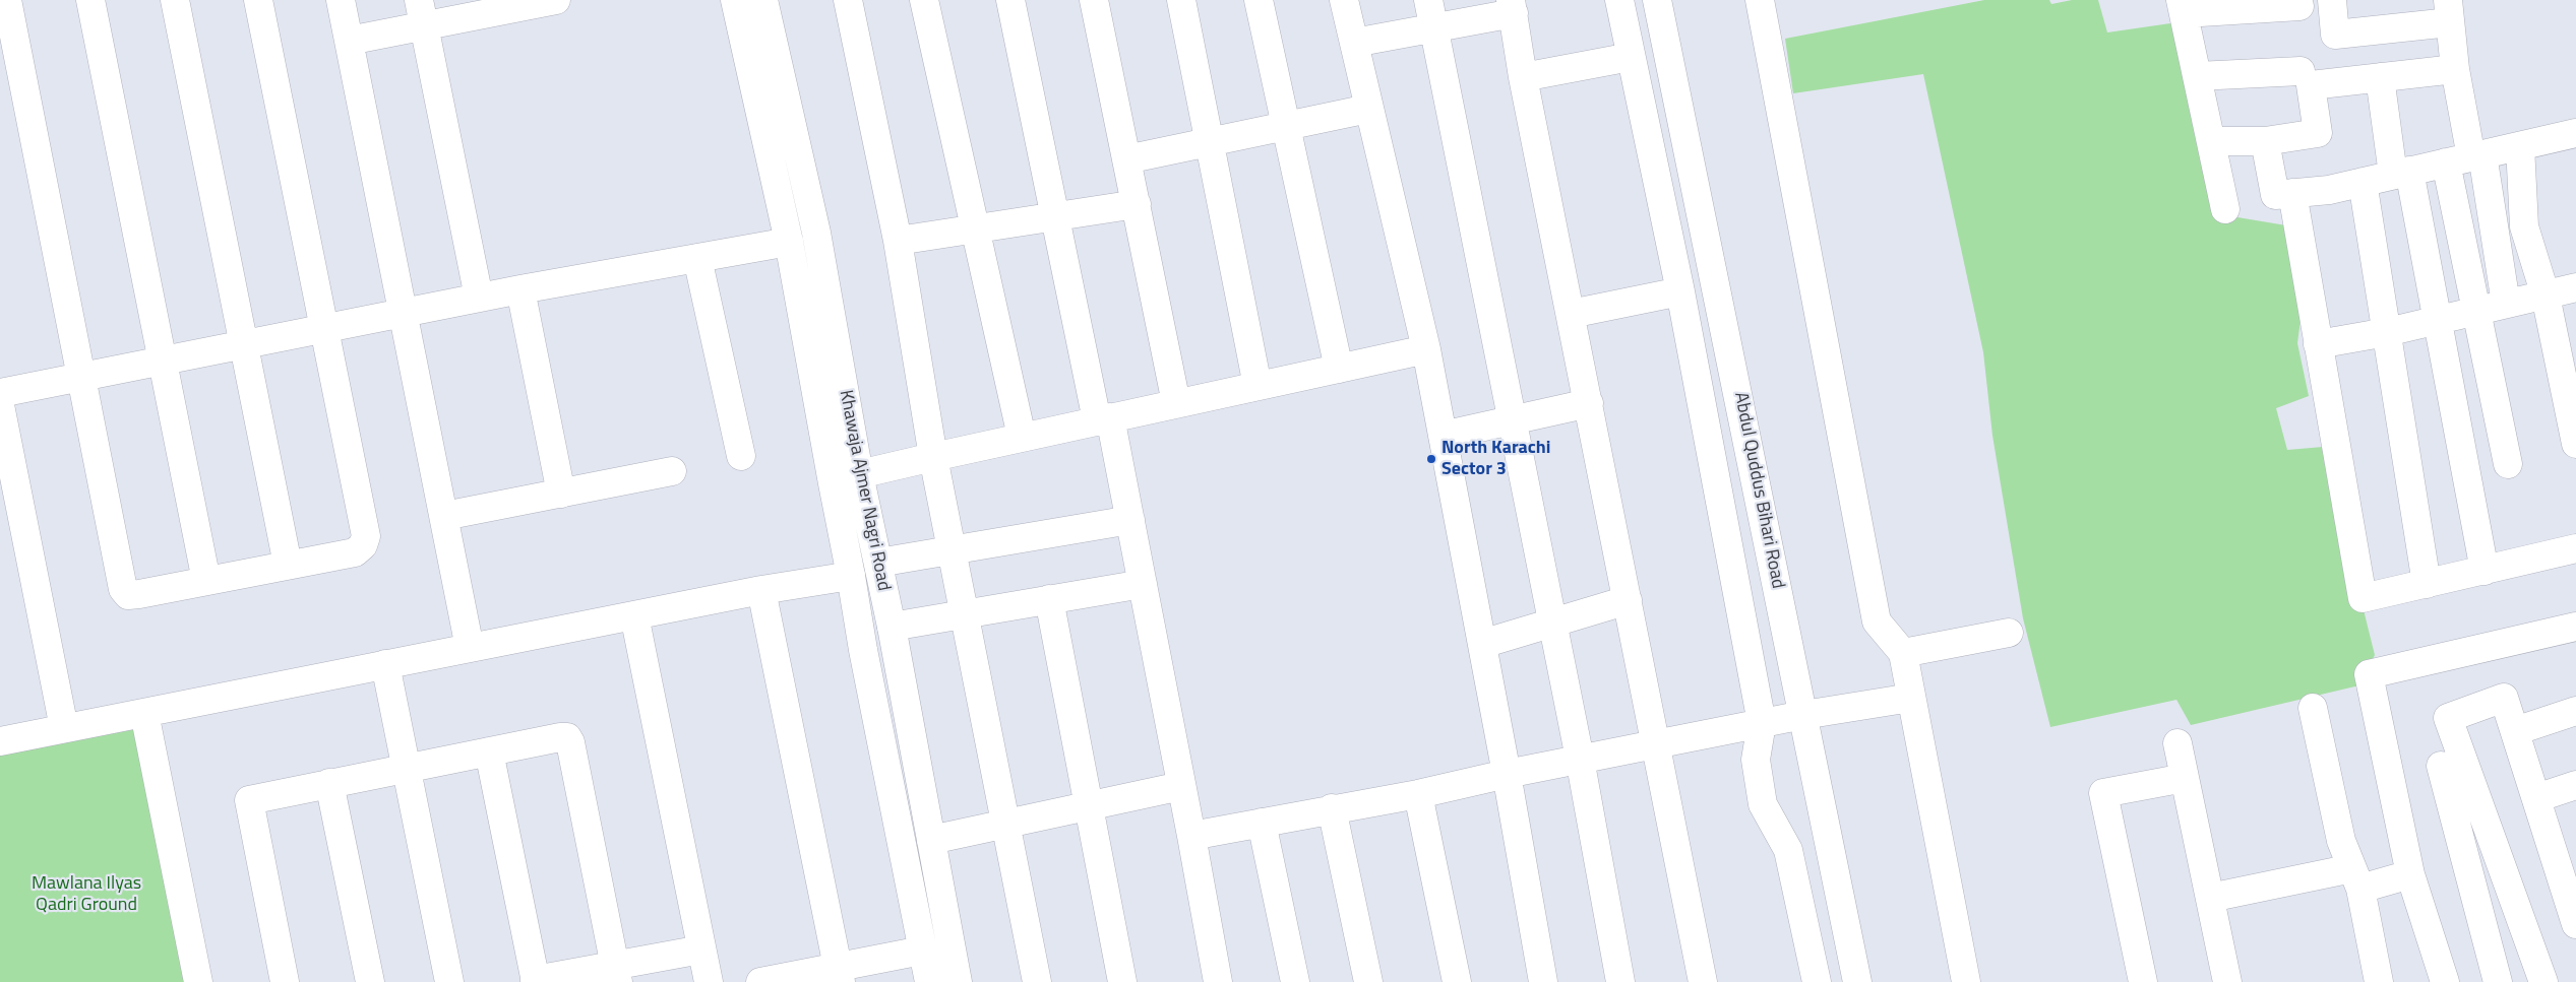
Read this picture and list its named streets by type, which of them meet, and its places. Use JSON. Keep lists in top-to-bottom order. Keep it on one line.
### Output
{"streets":{"street":["Khawaja Ajmer Nagri Road","Abdul Quddus Bihari Road"]},"parks":["Mawlana Ilyas Qadri Ground"],"places":["North Karachi Sector 3"]}
